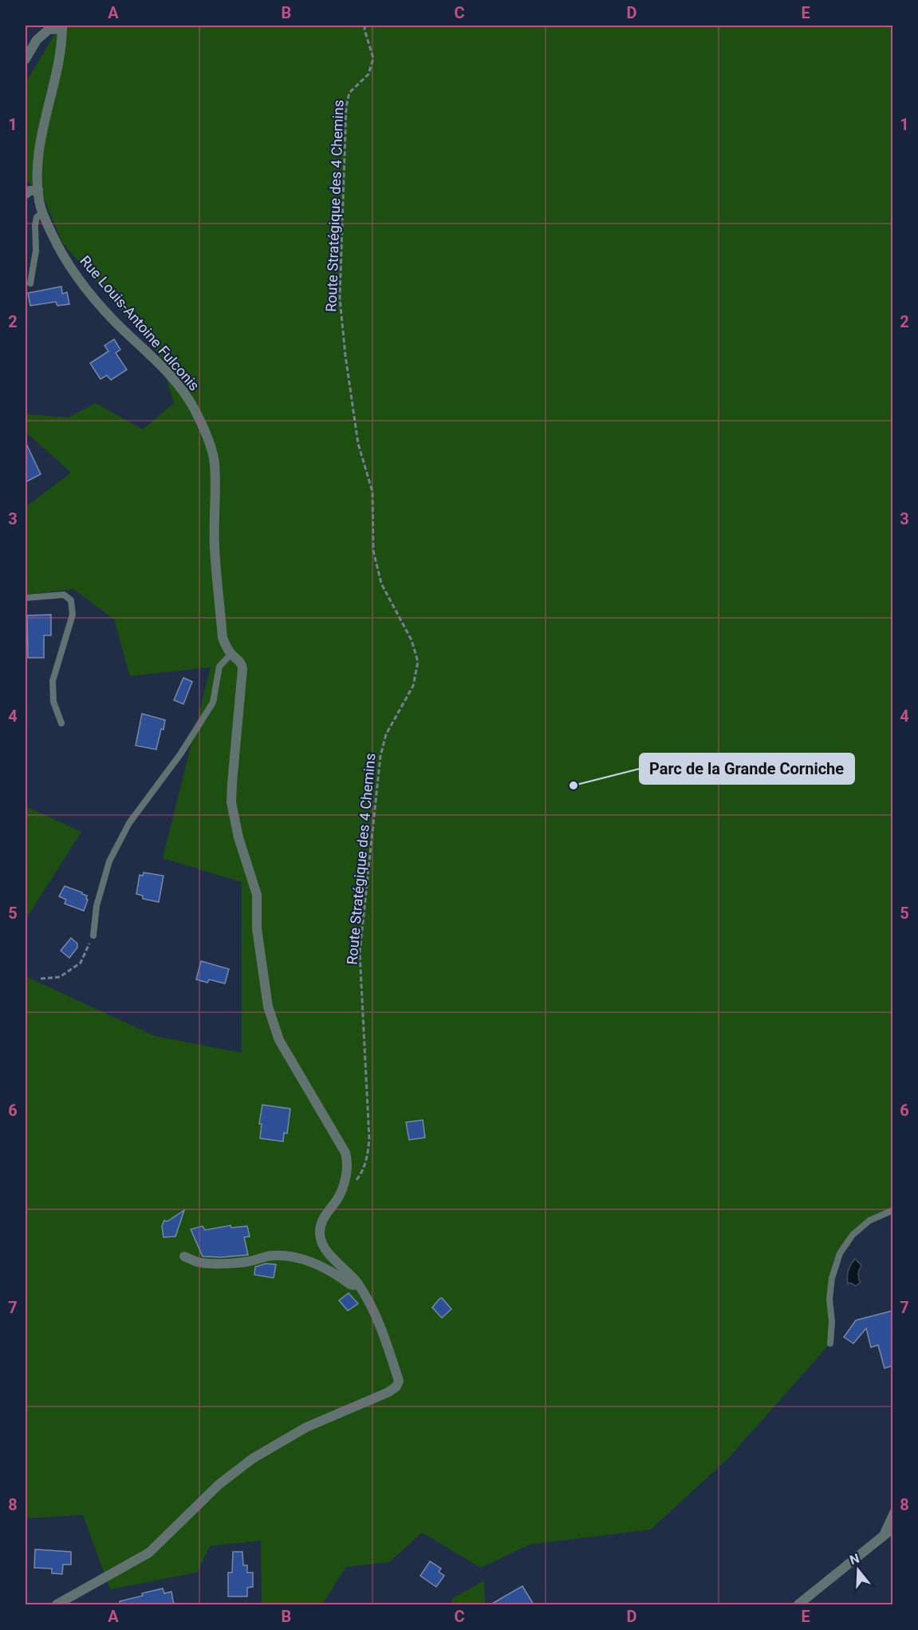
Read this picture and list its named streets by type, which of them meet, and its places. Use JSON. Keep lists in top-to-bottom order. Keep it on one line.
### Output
{"streets":{"street":["Rue Louis-Antoine Fulconis"],"path":["Route Stratégique des 4 Chemins"]},"places":["Parc de la Grande Corniche"],"north":"top","grid":{"columns":["A","B","C","D","E"],"rows":["1","2","3","4","5","6","7","8"]}}
